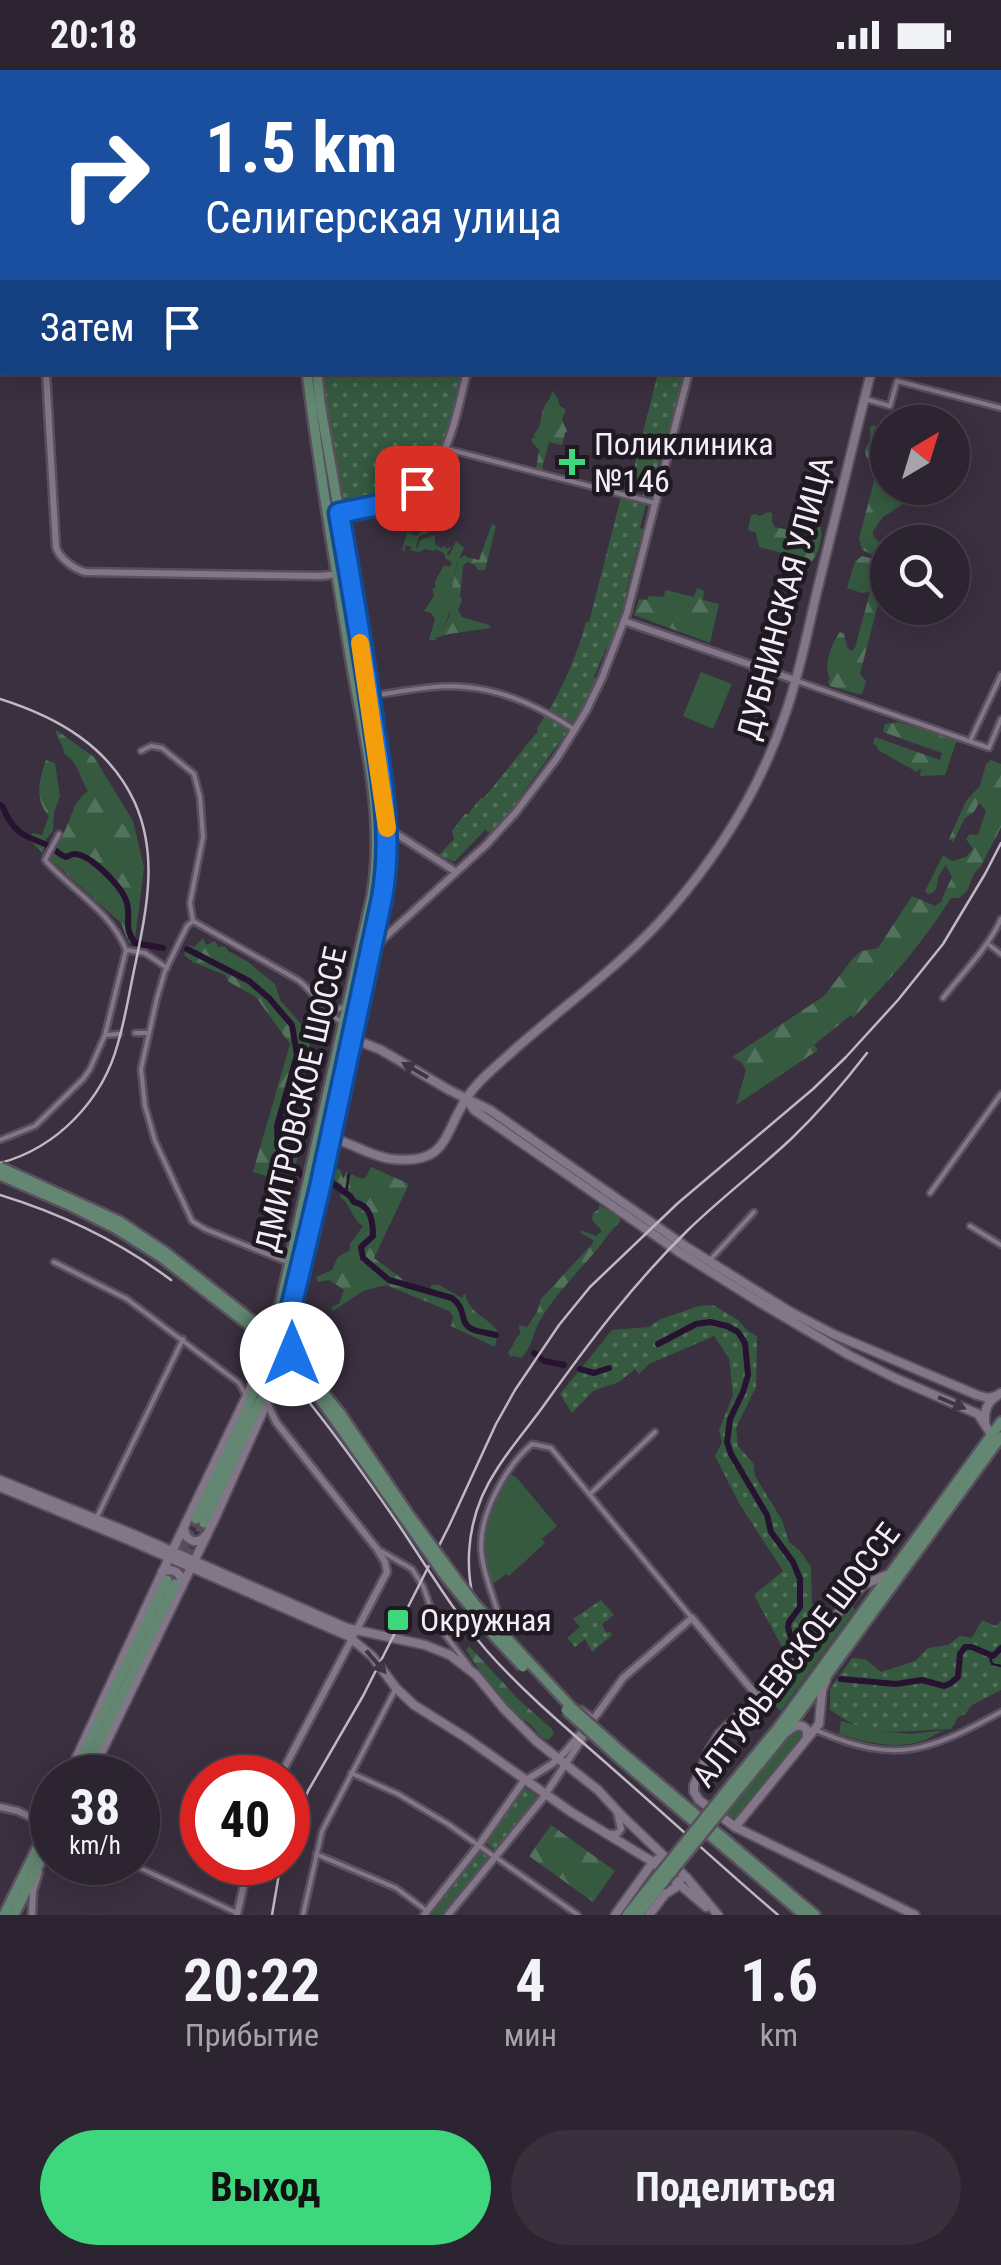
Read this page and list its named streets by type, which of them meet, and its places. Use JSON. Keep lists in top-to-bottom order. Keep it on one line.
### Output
{"streets":{"main road":["ДУБНИНСКАЯ УЛИЦА","ДМИТРОВСКОЕ ШОССЕ","АЛТУФЬЕВСКОЕ ШОССЕ"]},"places":{"health":["Поликлиника №146"],"transit":["Окружная"]},"north":"top right","page":{"status":"20:18","turn":["1.5 km","Селигерская улица"],"then":"Затем","speed":"38 km/h","limit":"40","eta":["20:22","Прибытие","4","мин","1.6","km"],"buttons":["Выход","Поделиться"]}}
